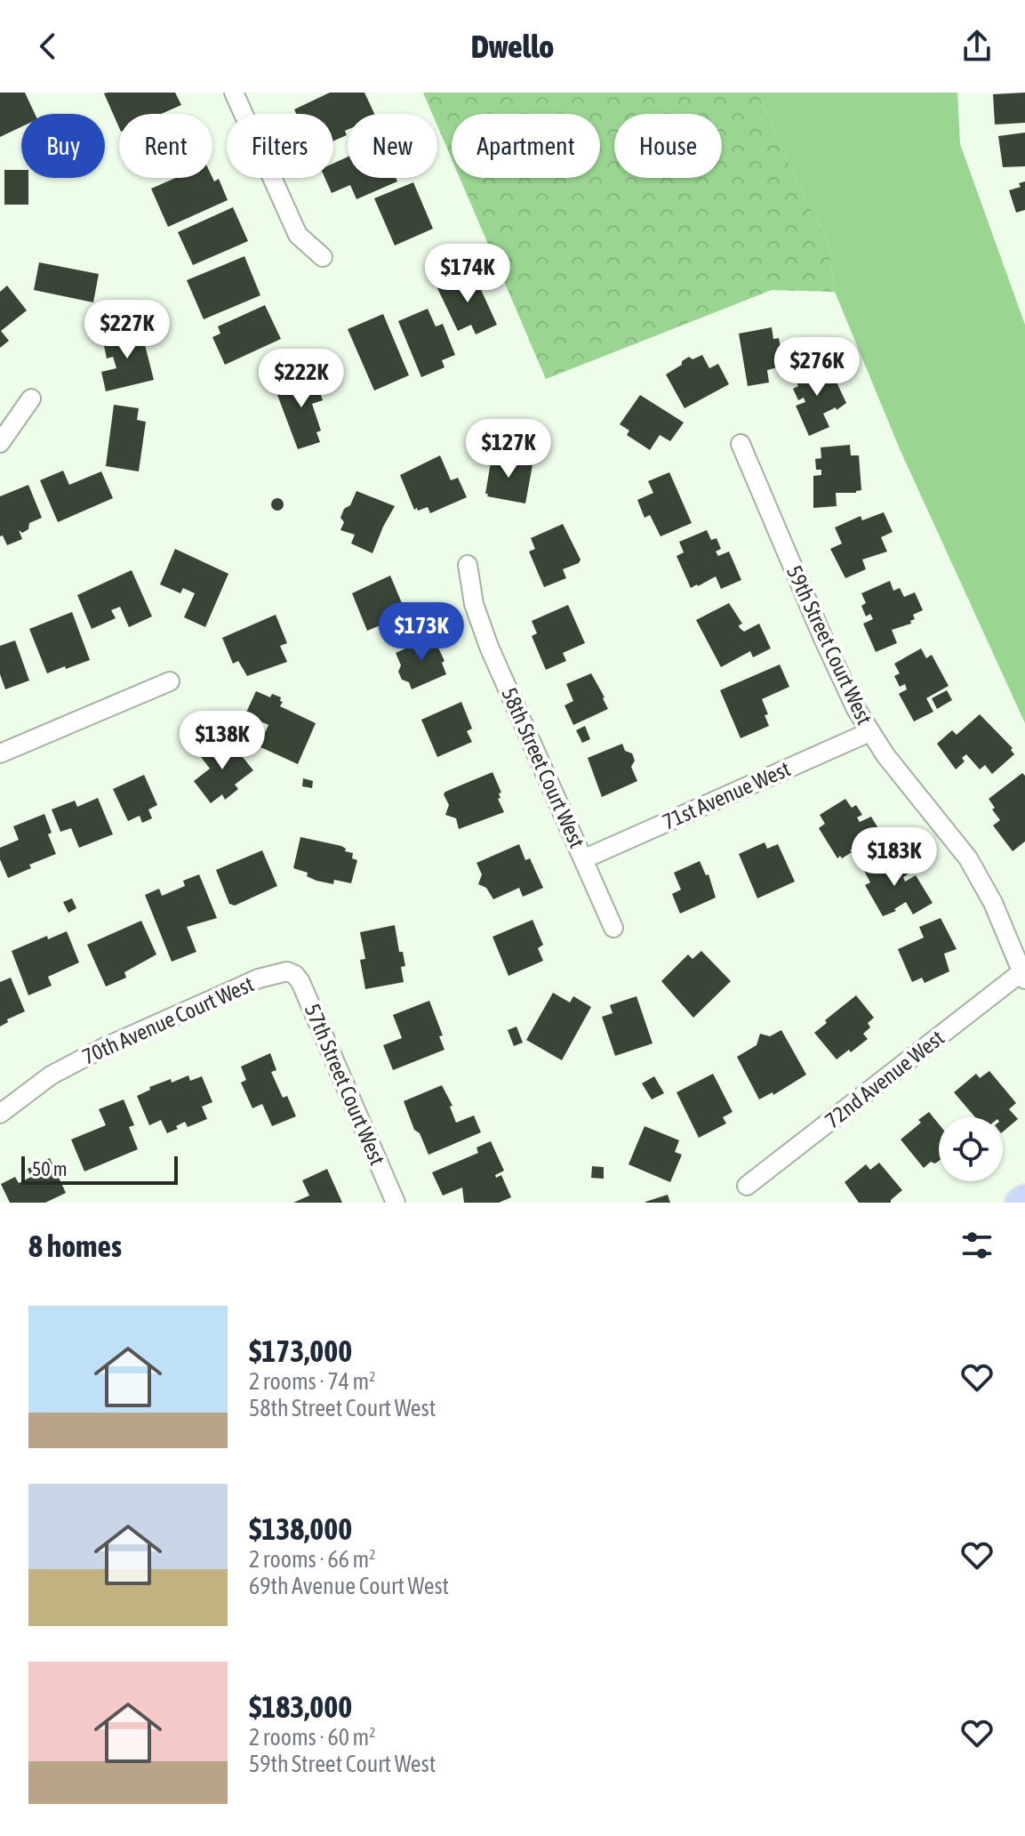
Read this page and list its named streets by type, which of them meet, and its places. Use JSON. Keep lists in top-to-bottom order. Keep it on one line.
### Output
{"streets":{"street":["59th Street Court West","58th Street Court West","71st Avenue West","70th Avenue Court West","72nd Avenue West","57th Street Court West"]},"crossings":[["59th Street Court West","71st Avenue West"],["59th Street Court West","72nd Avenue West"],["58th Street Court West","71st Avenue West"],["70th Avenue Court West","57th Street Court West"]],"scale_bar":"50 m","page":{"header":"Dwello","chip":["Buy","Rent","Filters","New","Apartment","House"],"price":["$174K","$227K","$276K","$222K","$127K","$173K","$138K","$183K"],"scale":"50 m","heading":"8 homes","list":[{"name":"$173,000","note":"2 rooms · 74 m² · 58th Street Court West"},{"name":"$138,000","note":"2 rooms · 66 m² · 69th Avenue Court West"},{"name":"$183,000","note":"2 rooms · 60 m² · 59th Street Court West"}]}}
